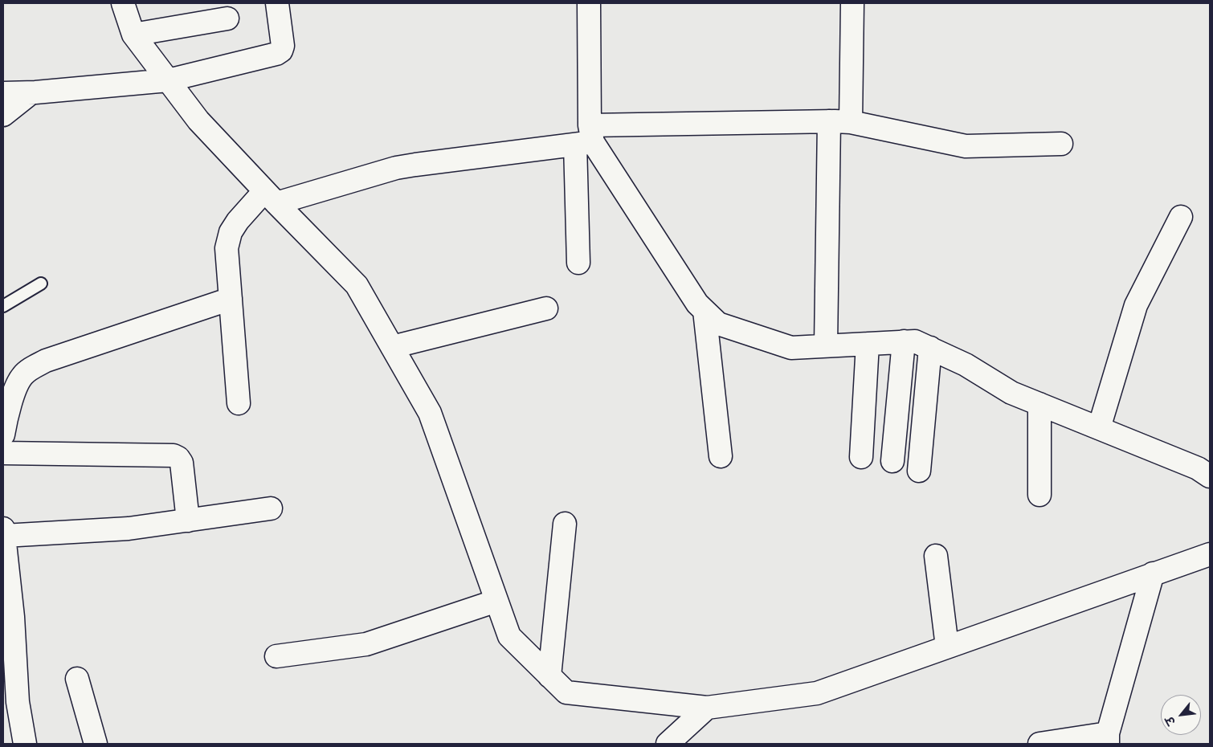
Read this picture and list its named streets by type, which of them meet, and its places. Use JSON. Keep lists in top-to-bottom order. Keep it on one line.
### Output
{"north":"bottom left"}
